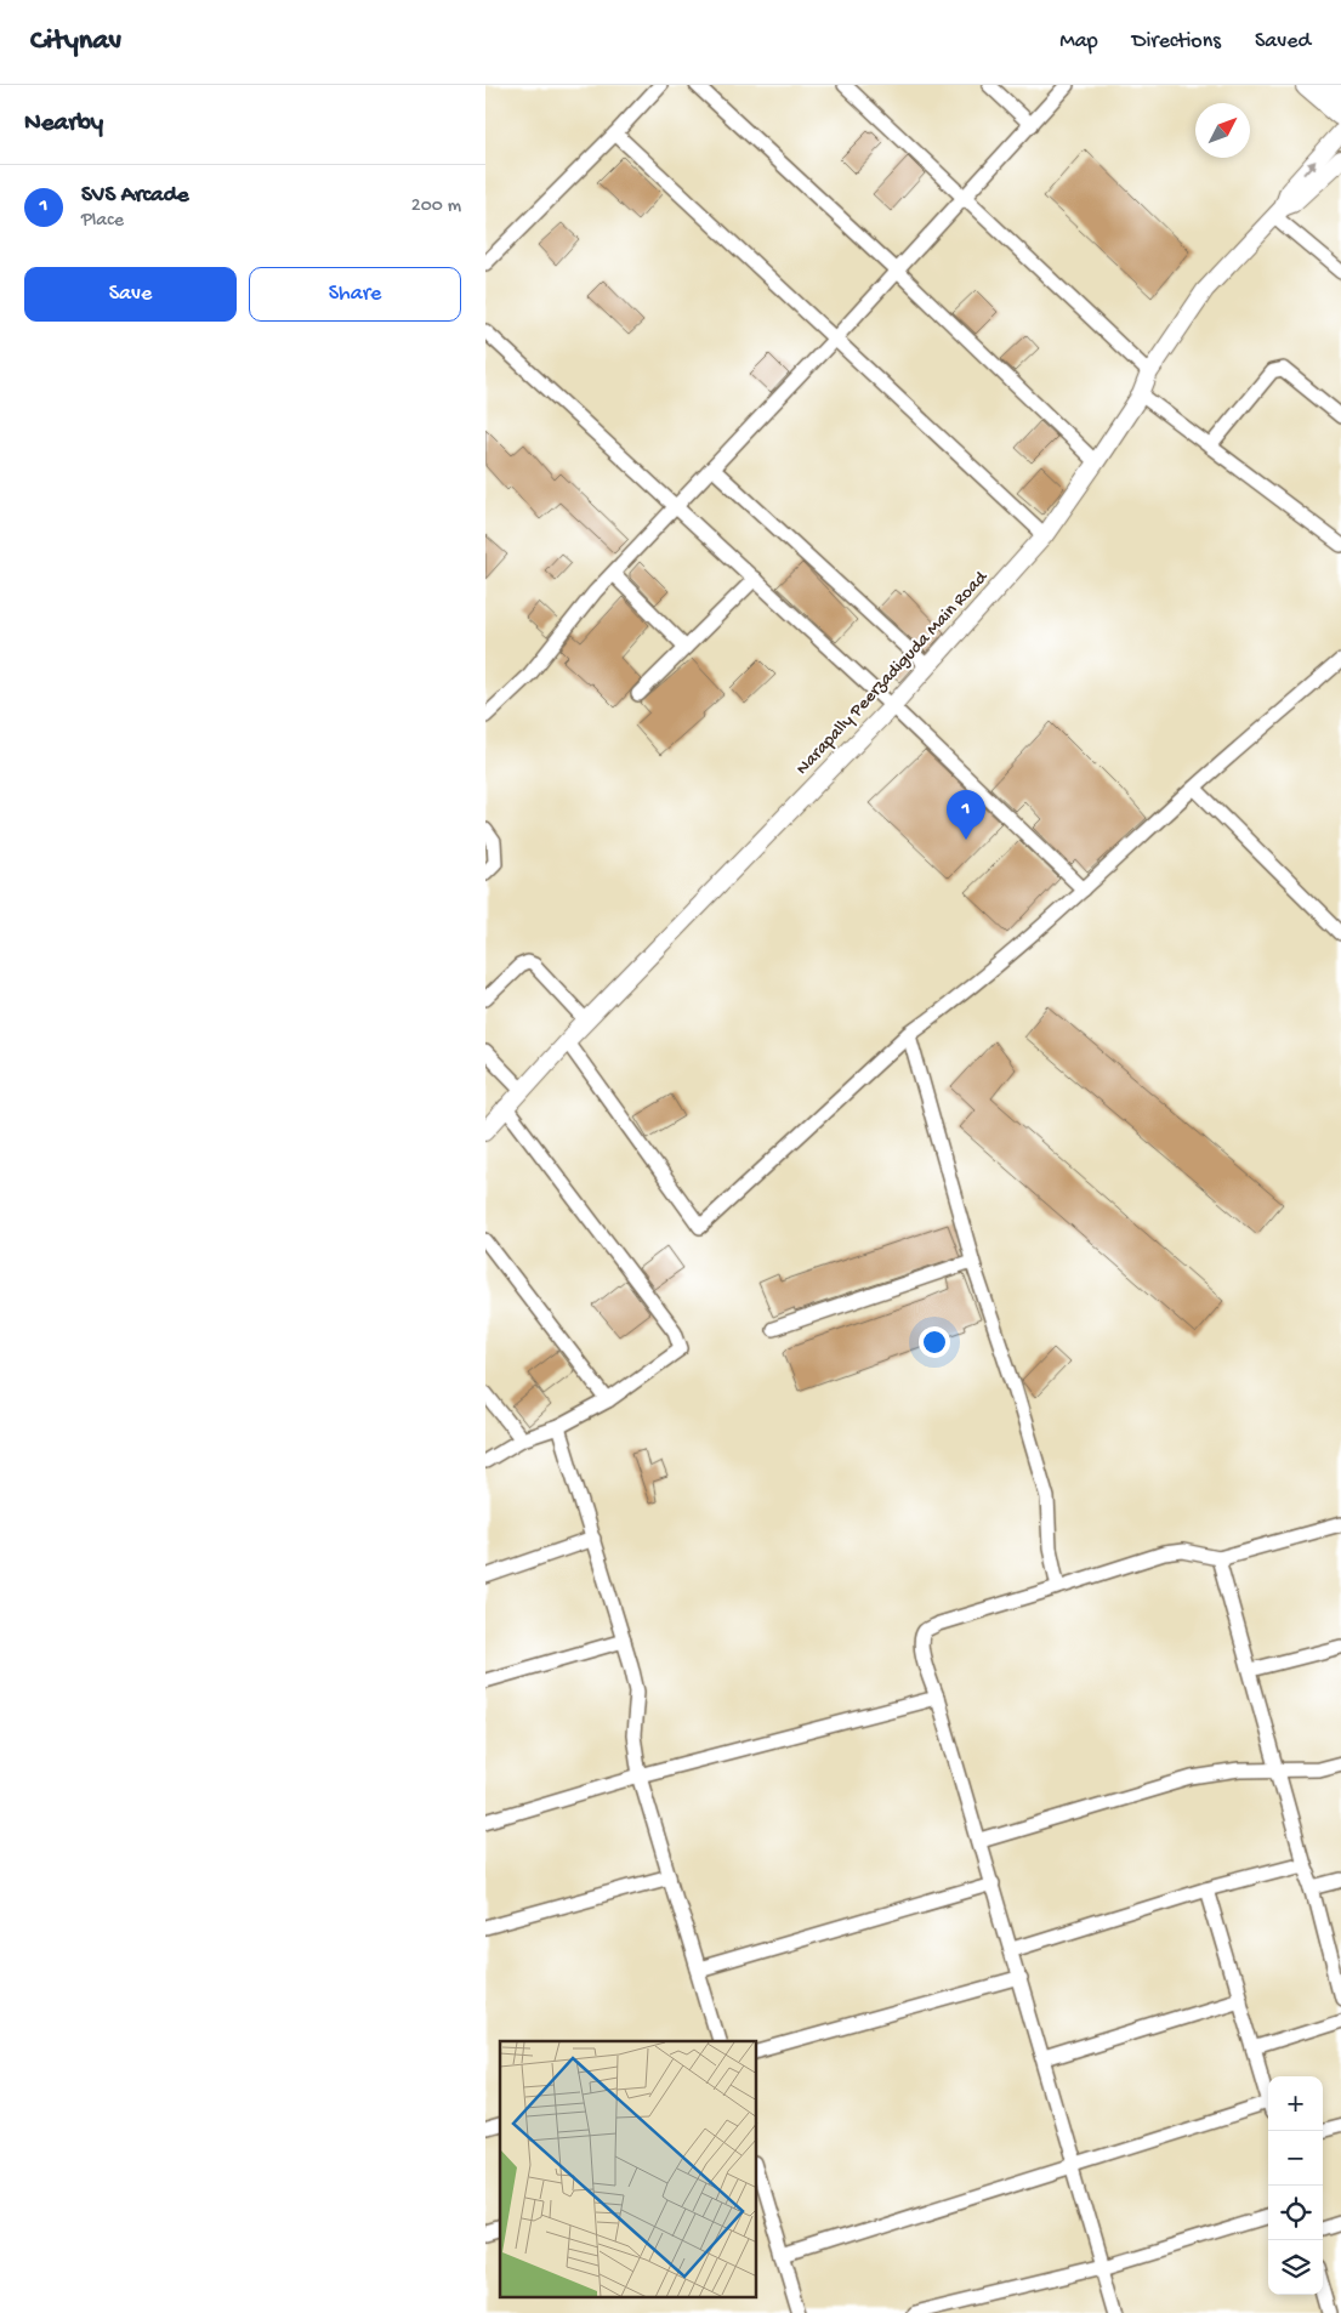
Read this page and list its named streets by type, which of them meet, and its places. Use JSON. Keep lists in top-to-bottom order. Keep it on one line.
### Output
{"streets":{"street":["Narapally Peerzadiguda Main Road"]},"north":"top right","page":{"header":"Citynav","nav":["Map","Directions","Saved"],"heading":"Nearby","list":[{"mark":"1","name":"SVS Arcade","note":"Place","value":"200 m"}],"buttons":["Save","Share"],"pins":"1","map_buttons":["+","−"]}}
